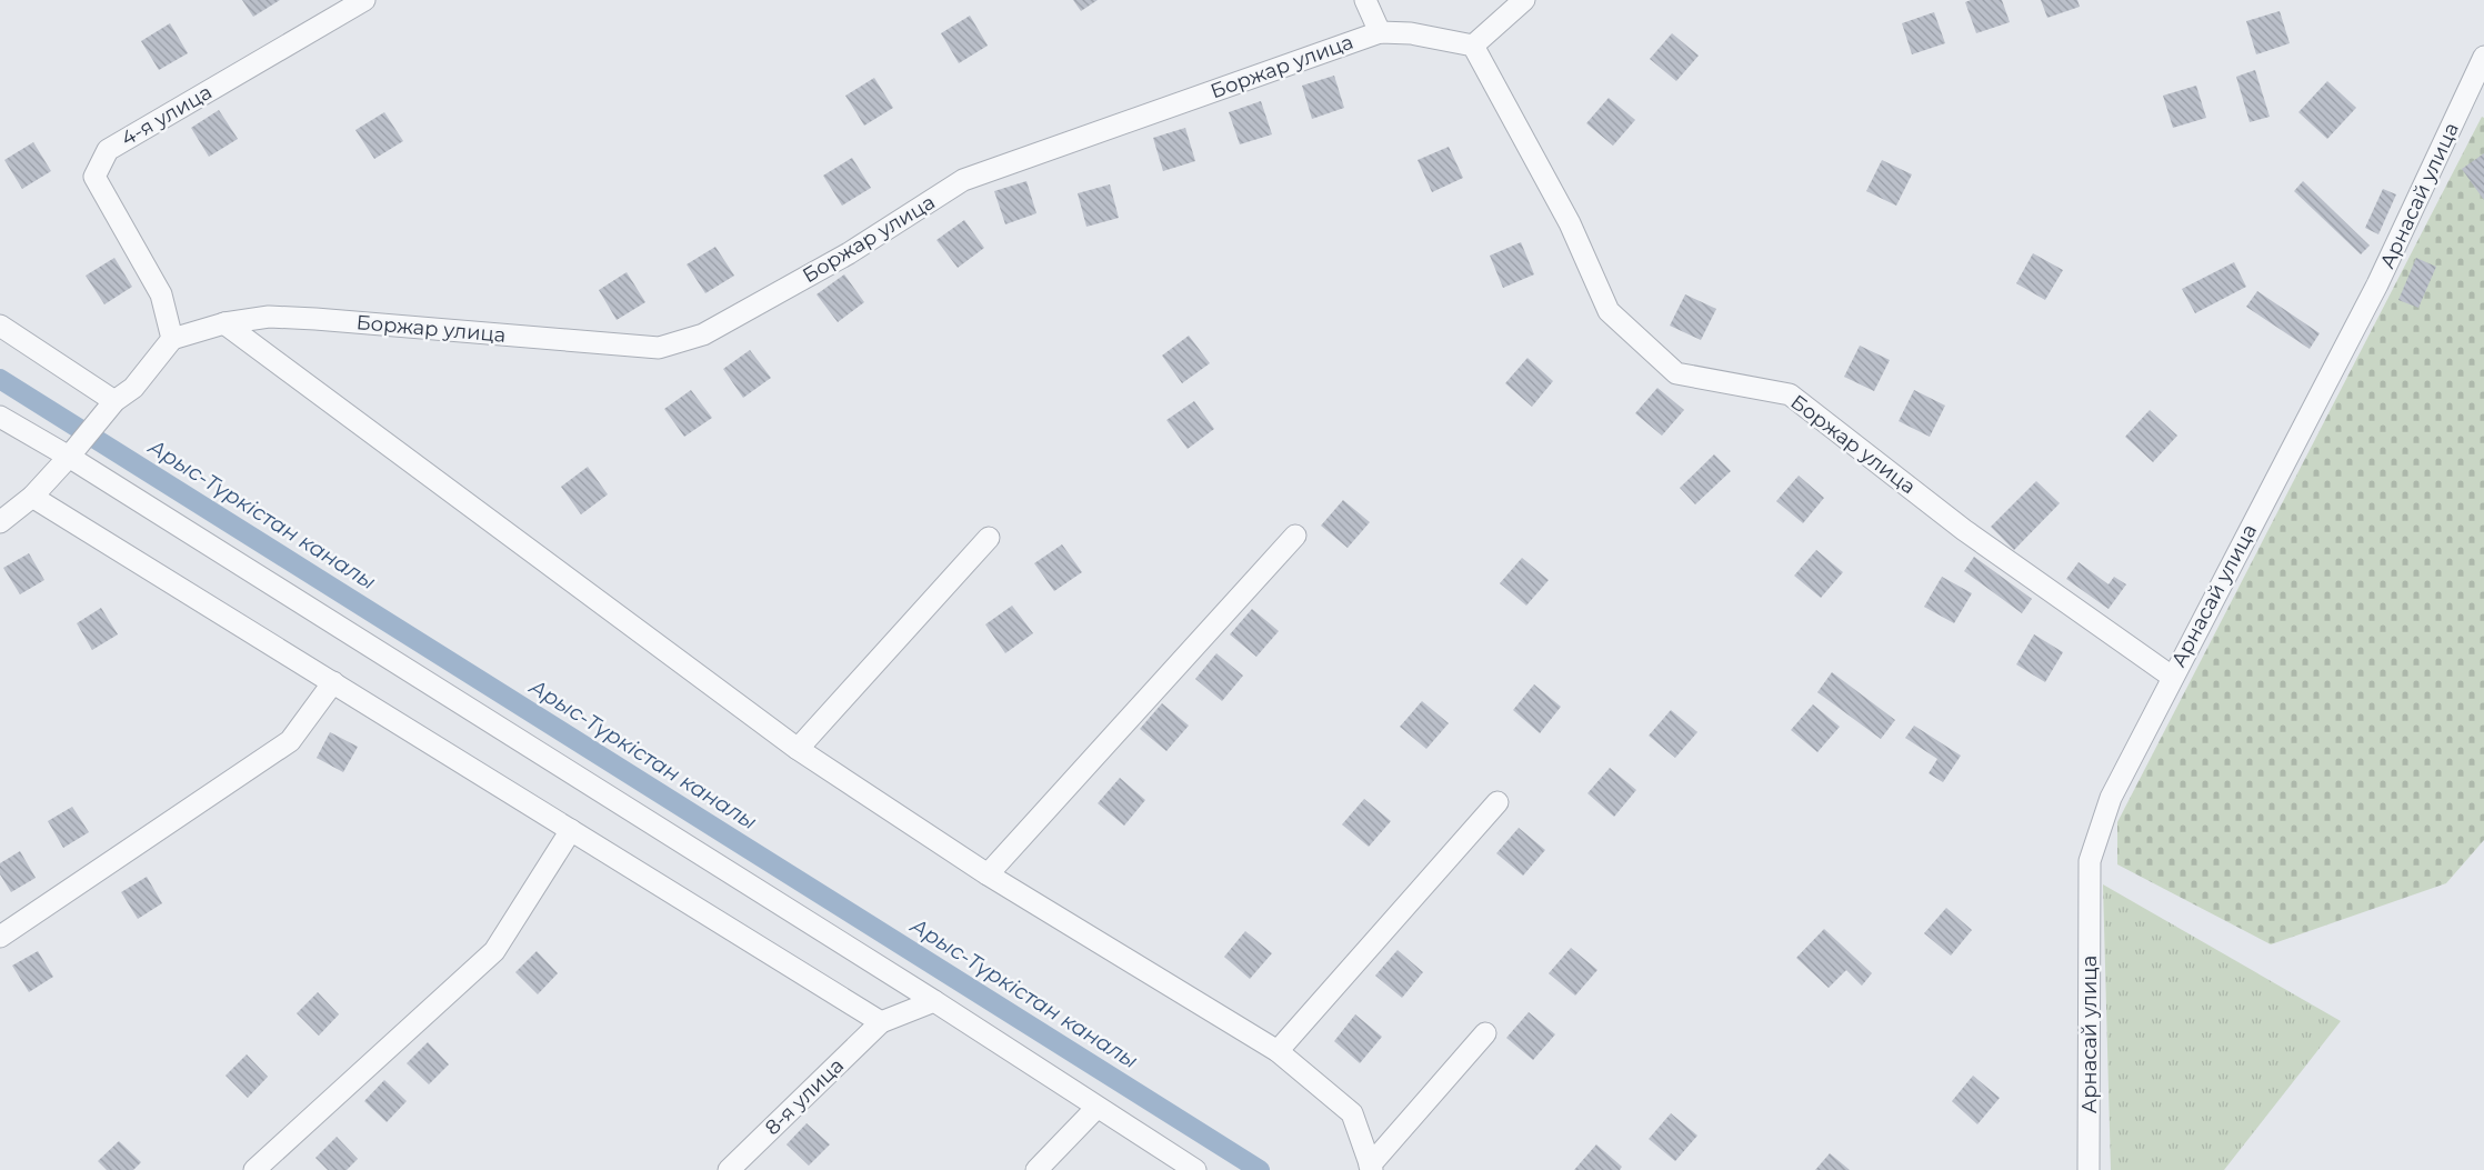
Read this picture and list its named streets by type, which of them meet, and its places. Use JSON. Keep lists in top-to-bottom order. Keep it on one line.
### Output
{"streets":{"street":["Боржар улица","4-я улица","Арнасай улица","8-я улица"]},"crossings":[["Боржар улица","4-я улица"],["Боржар улица","Арнасай улица"]],"water":["Арыс-Түркістан каналы"]}
